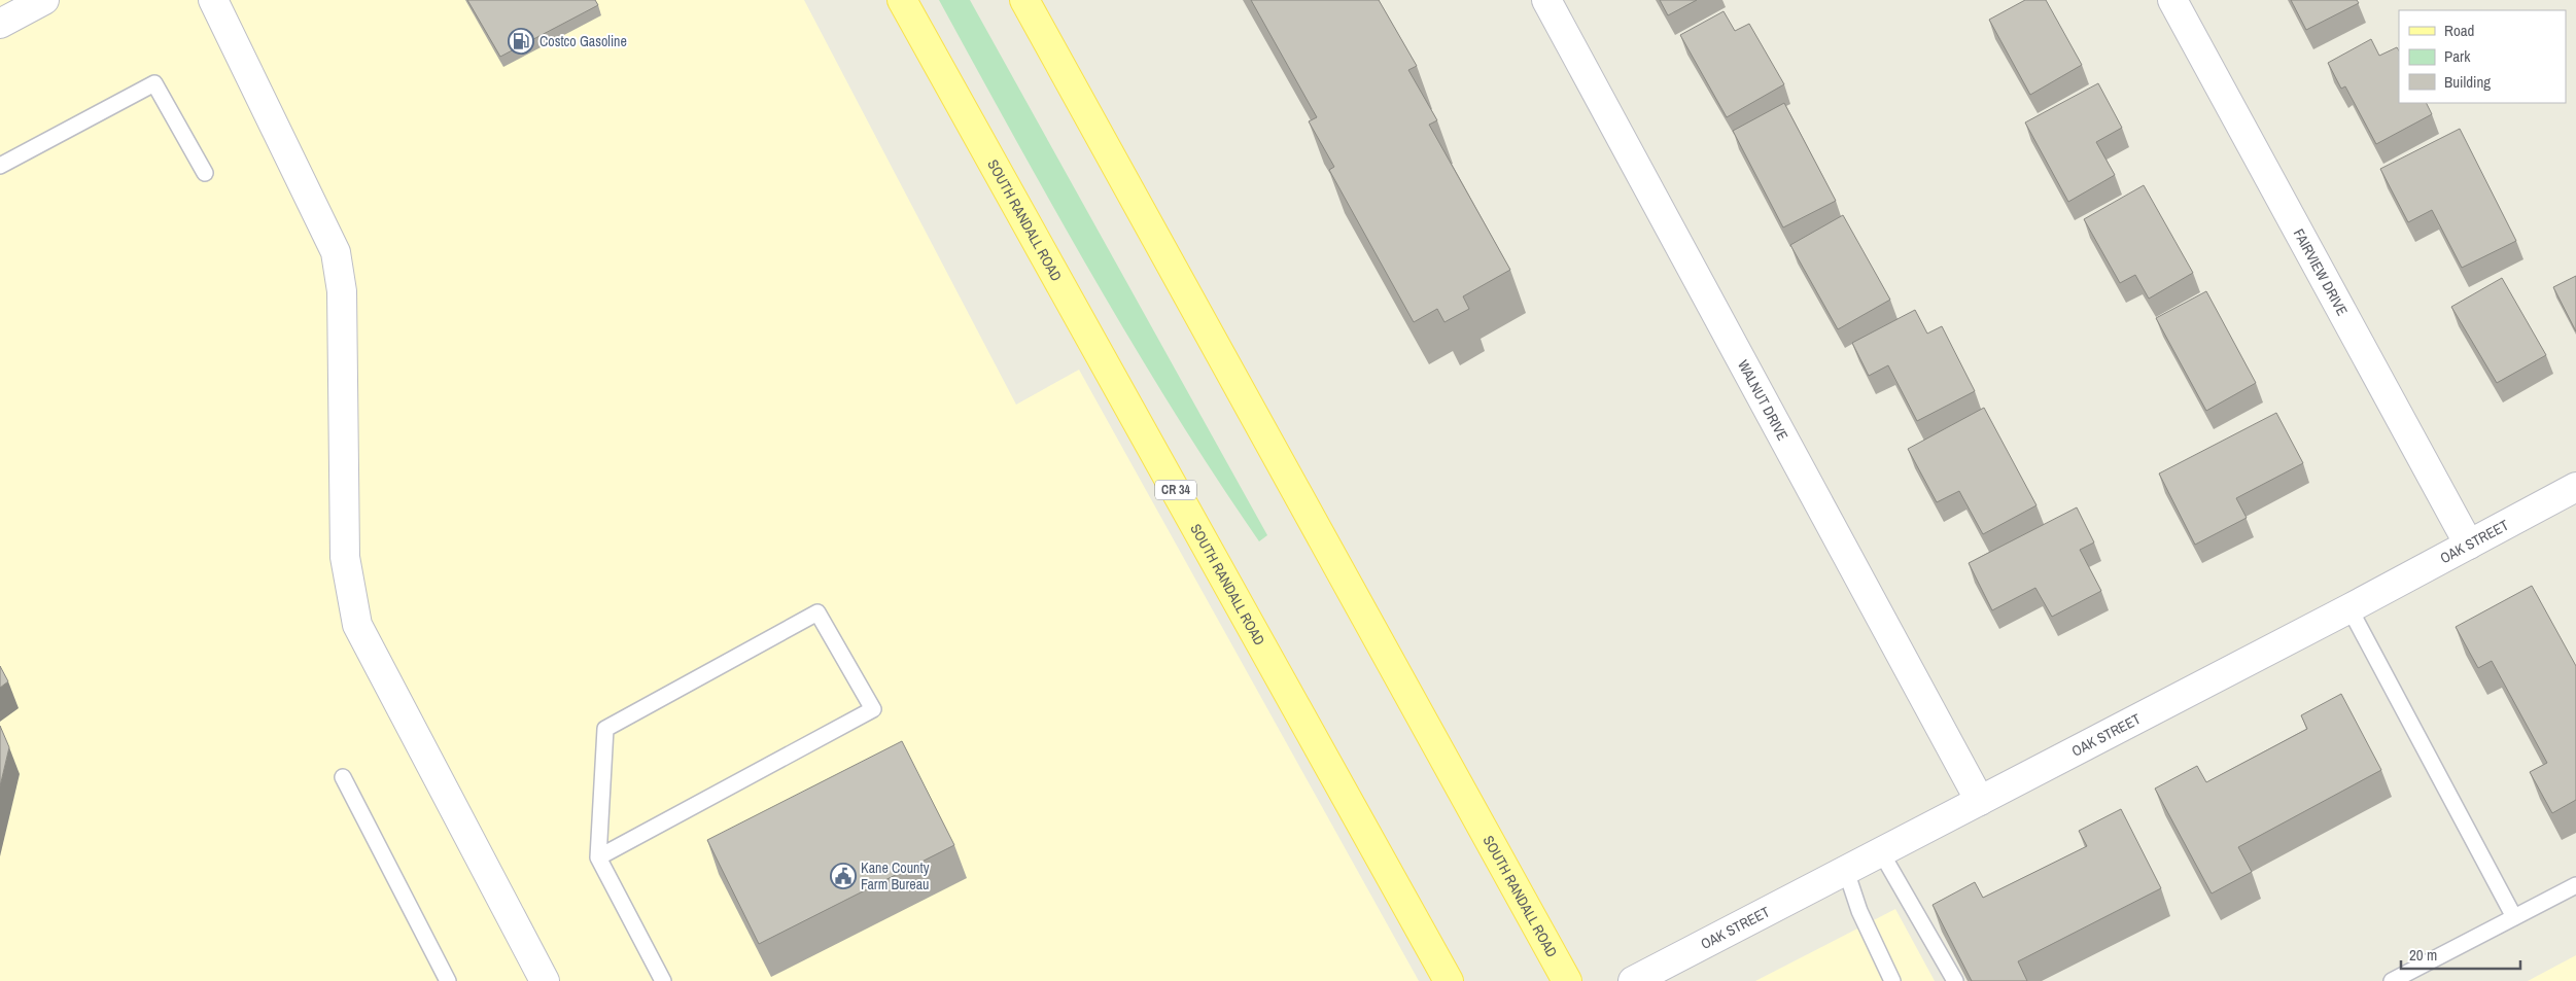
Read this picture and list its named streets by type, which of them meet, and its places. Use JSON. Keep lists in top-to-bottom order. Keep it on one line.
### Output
{"streets":{"main road":["SOUTH RANDALL ROAD","CR 34"],"street":["FAIRVIEW DRIVE","WALNUT DRIVE","OAK STREET"]},"crossings":[["FAIRVIEW DRIVE","OAK STREET"],["WALNUT DRIVE","OAK STREET"]],"places":{"fuel station":["Costco Gasoline"],"public building":["Kane County Farm Bureau"]},"legend":["Road","Park","Building"],"scale_bar":"20 m"}
